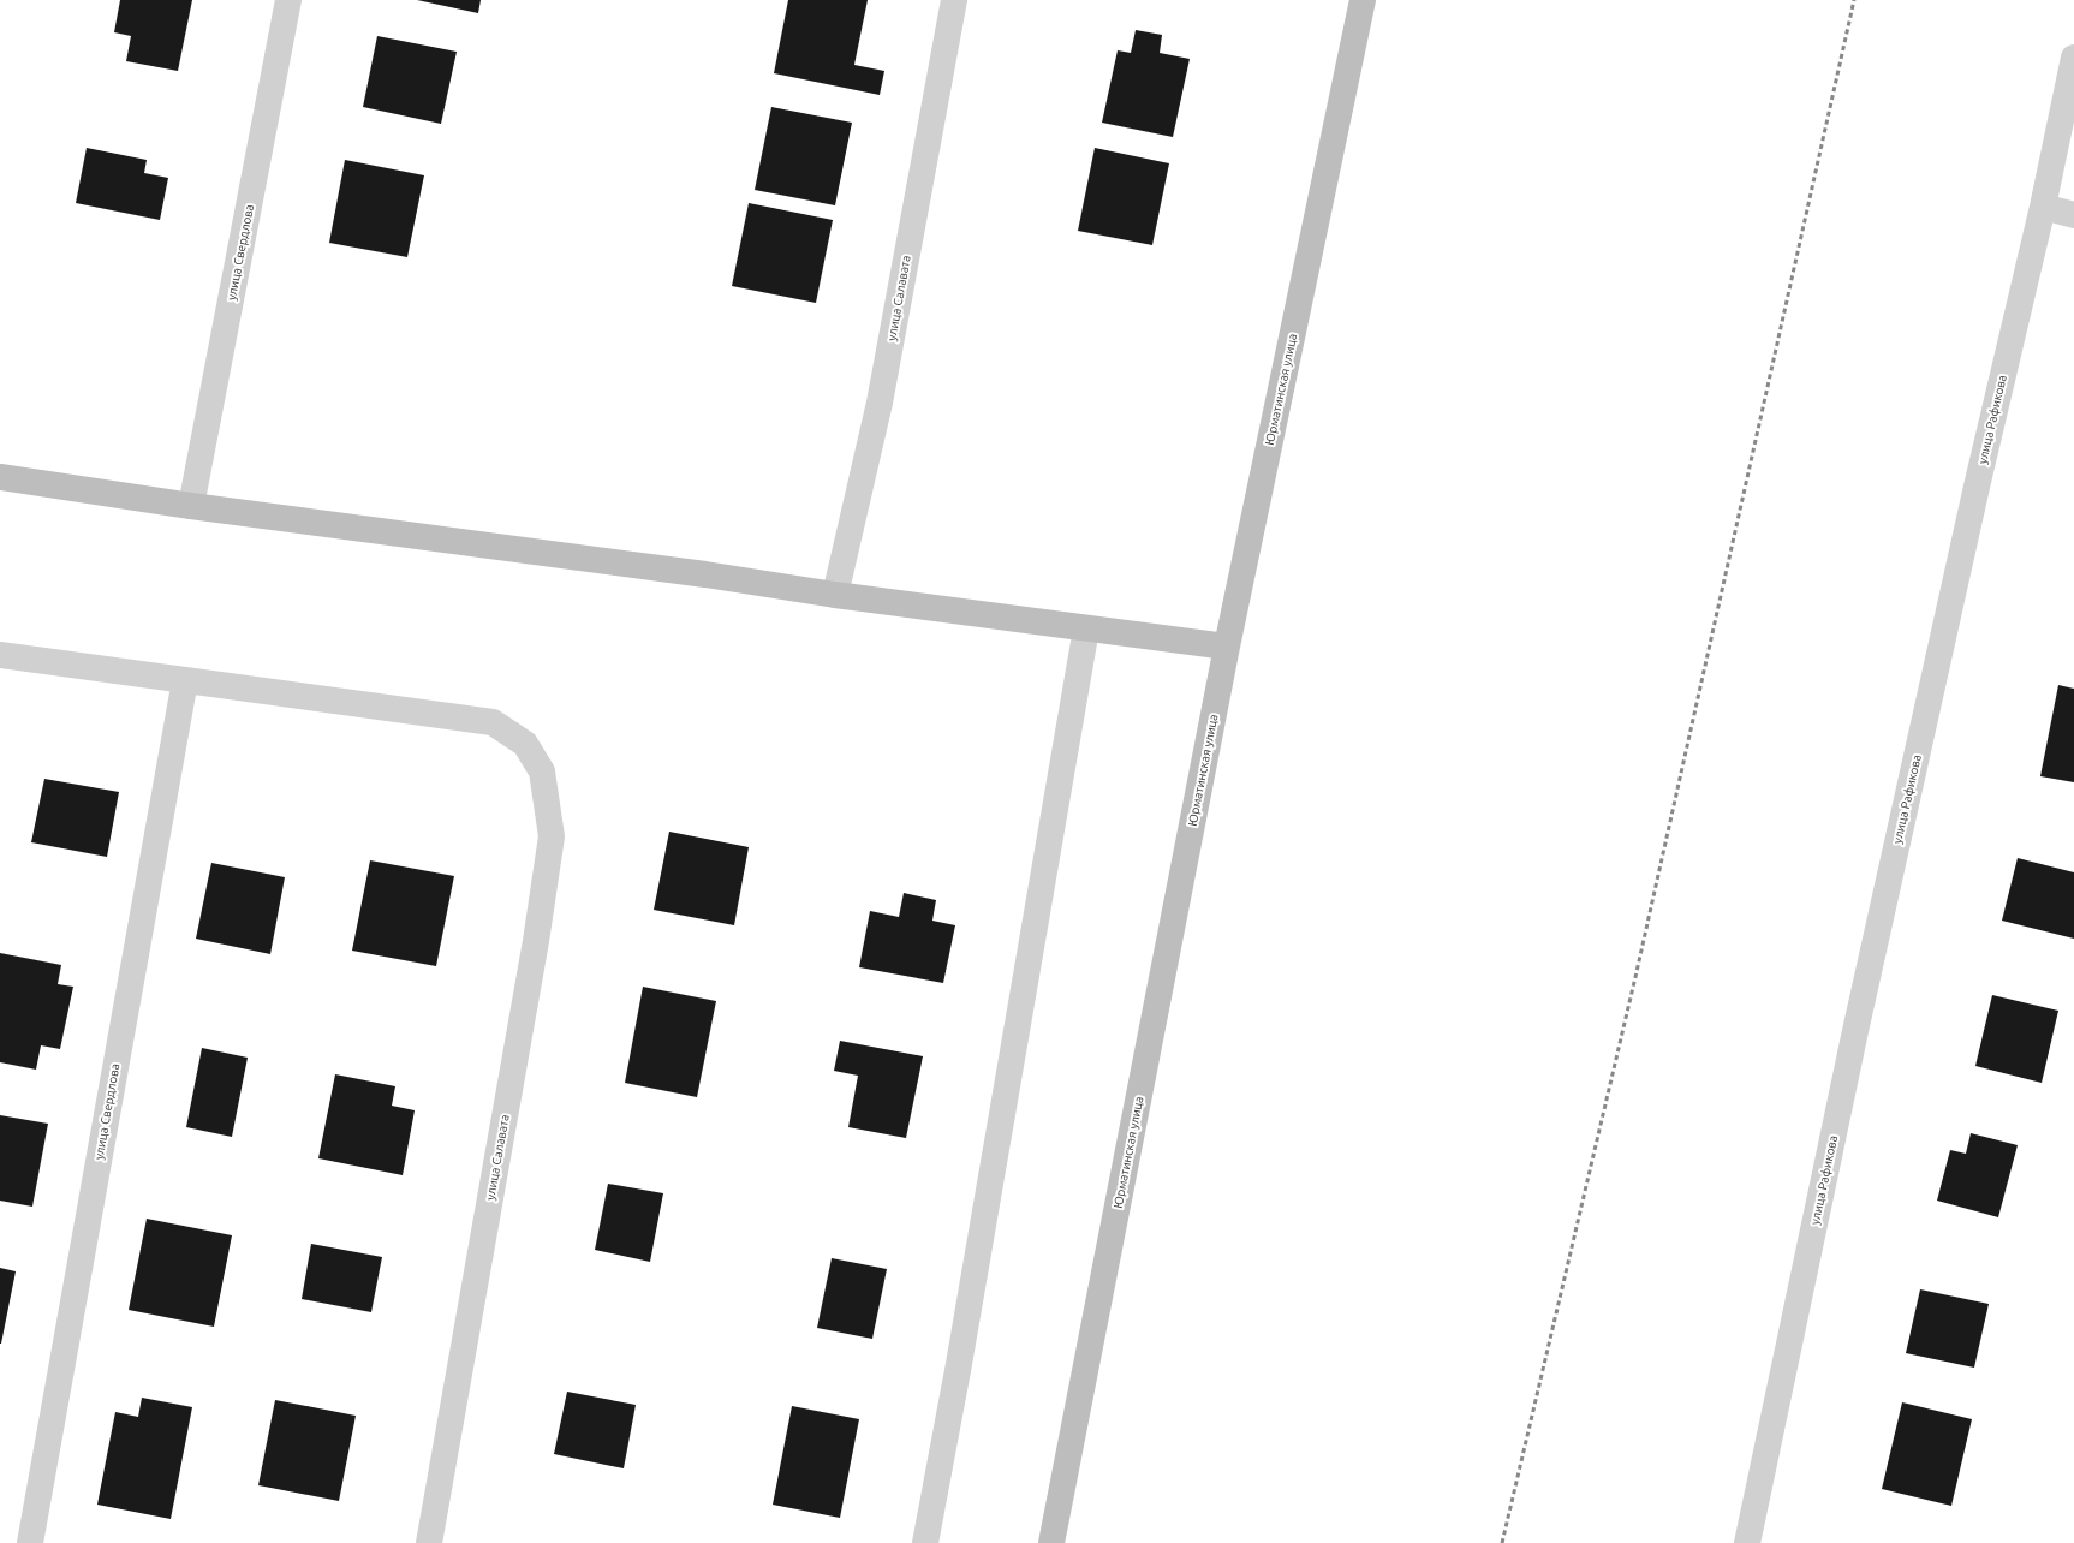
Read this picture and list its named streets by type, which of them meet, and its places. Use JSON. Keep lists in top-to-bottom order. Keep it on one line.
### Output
{"streets":{"main road":["Юрматинская улица"],"street":["улица Свердлова","улица Салавата","улица Рафикова"]},"crossings":[["улица Свердлова","улица Салавата"]]}
